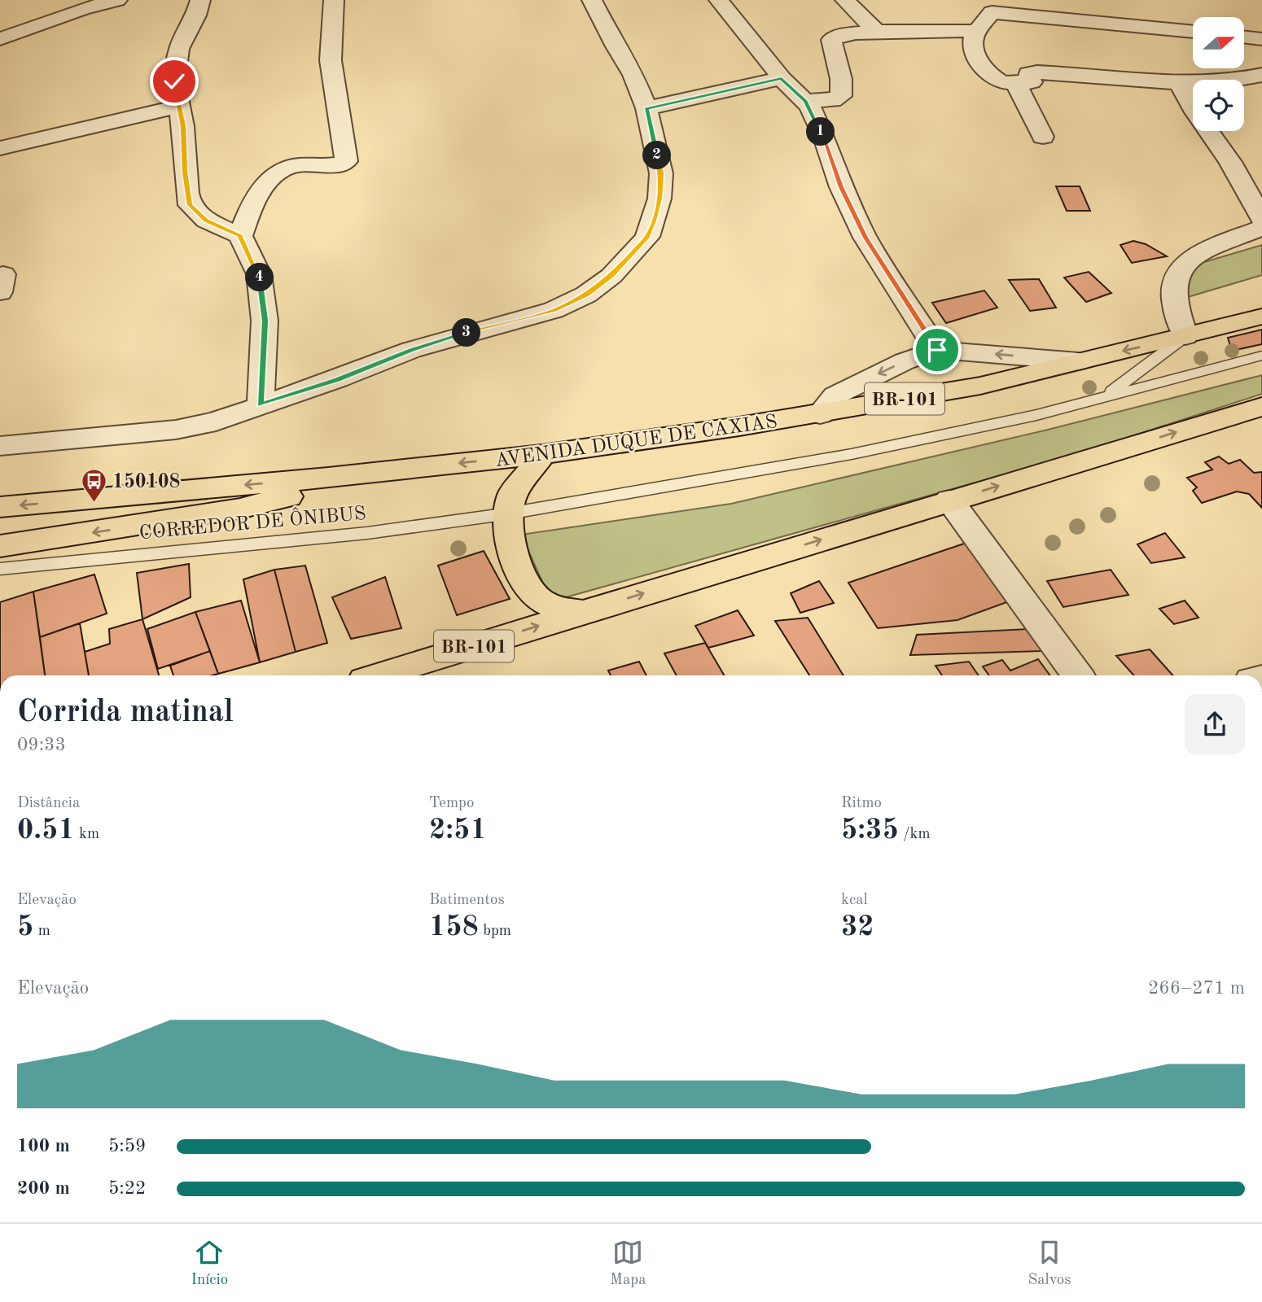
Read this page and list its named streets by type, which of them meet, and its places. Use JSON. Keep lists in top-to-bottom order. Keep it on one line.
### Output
{"streets":{"highway":["BR-101","AVENIDA DUQUE DE CAXIAS"],"lane":["CORREDOR DE ÔNIBUS"]},"places":{"bus stop":["150108"]},"north":"right","page":{"pins":["1","2","4","3"],"heading":["Corrida matinal","09:33"],"stats":[["Distância","0.51 km"],["Tempo","2:51"],["Ritmo","5:35 /km"],["Elevação","5 m"],["Batimentos","158 bpm"],["kcal","32"]],"chart":["Elevação","266–271 m"],"list":[{"name":"100 m","note":"5:59"},{"name":"200 m","note":"5:22"}],"tabs":["Início","Mapa","Salvos"]}}
